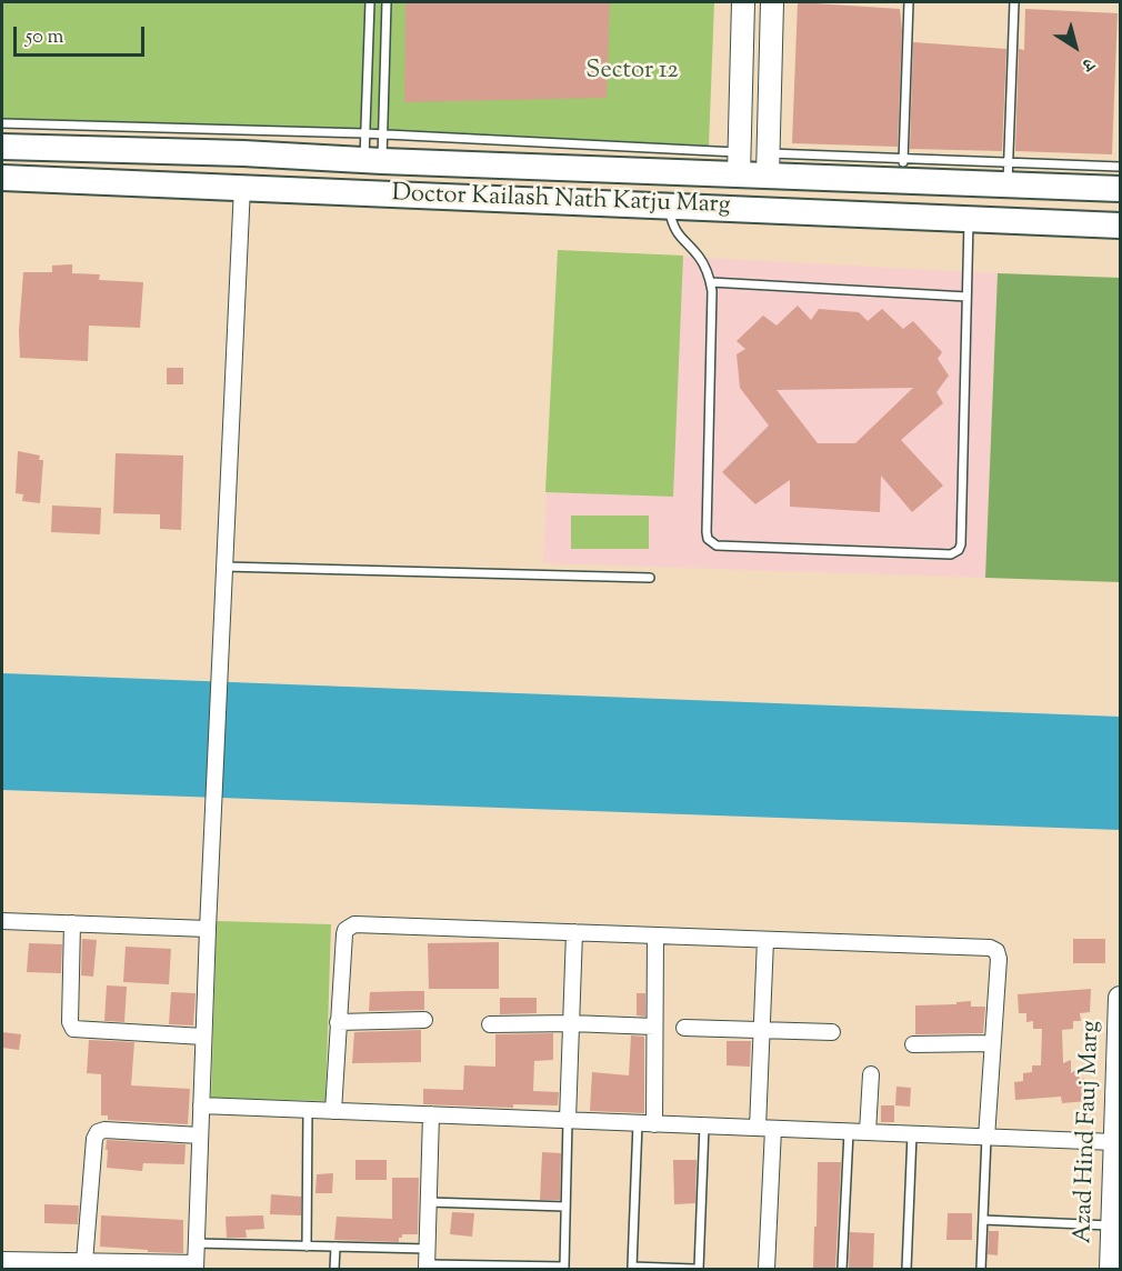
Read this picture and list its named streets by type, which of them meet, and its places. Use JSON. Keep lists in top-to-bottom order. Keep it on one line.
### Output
{"streets":{"main road":["Doctor Kailash Nath Katju Marg"],"street":["Azad Hind Fauj Marg"]},"parks":["Sector 12"],"scale_bar":"50 m","north":"bottom right"}
